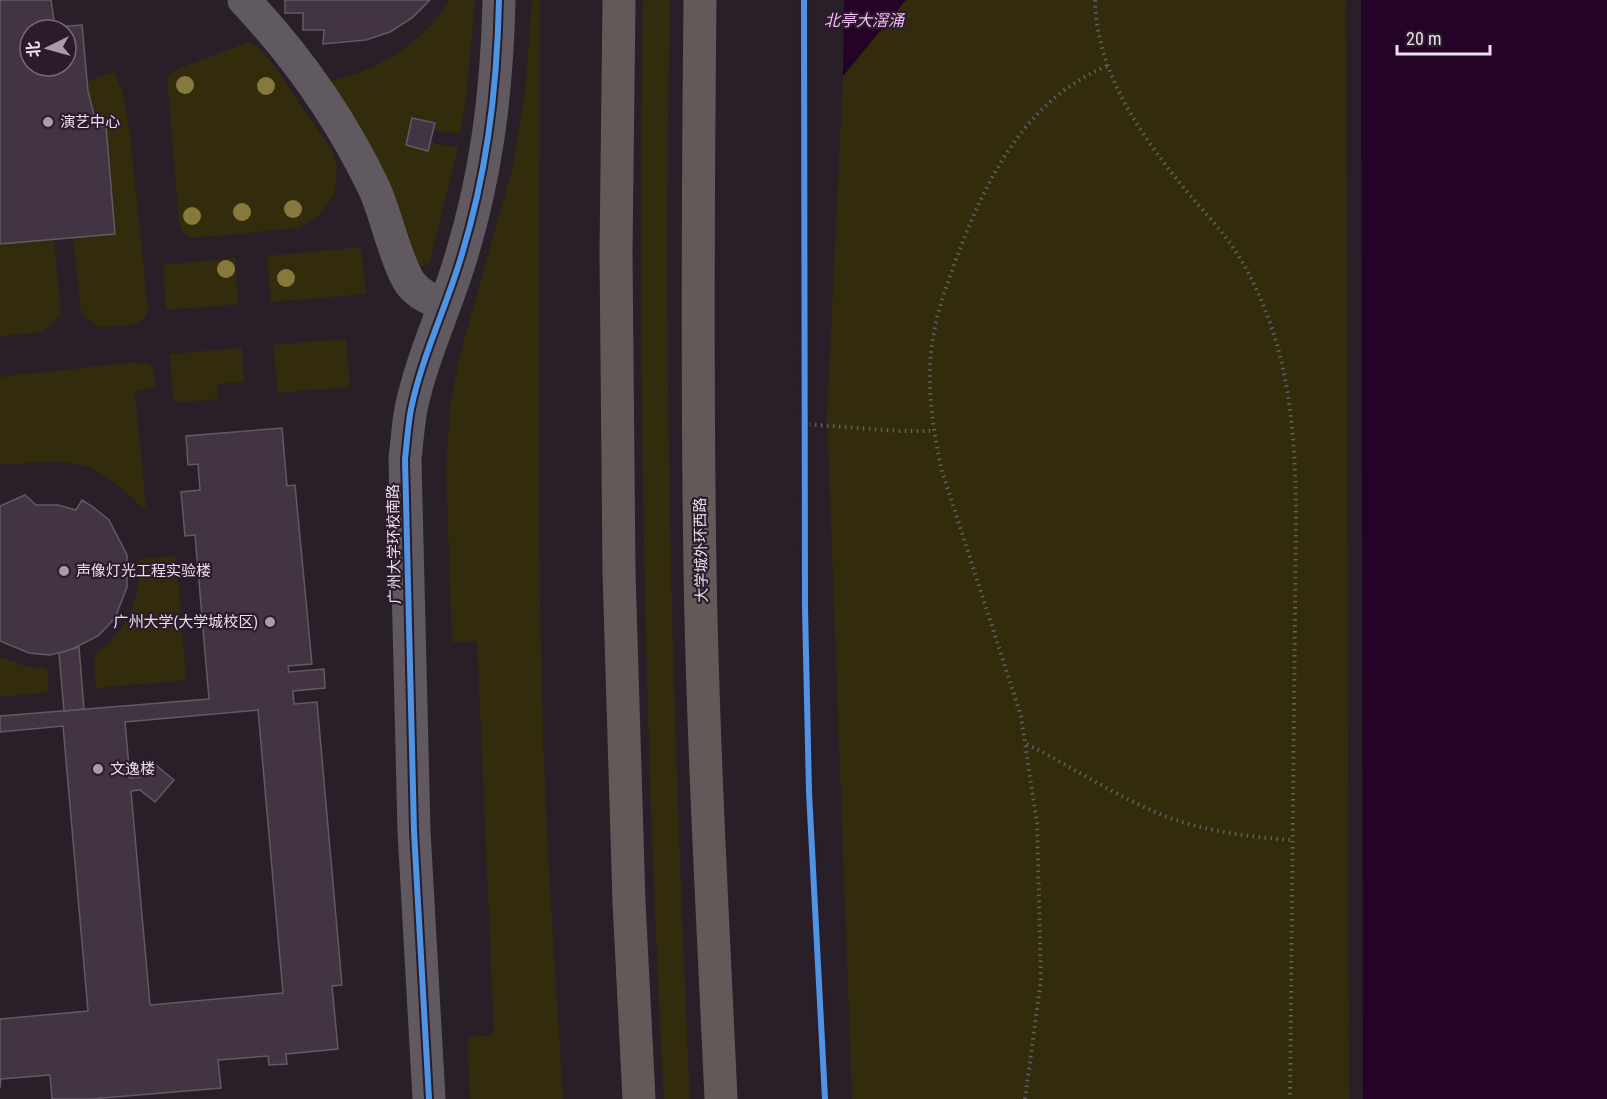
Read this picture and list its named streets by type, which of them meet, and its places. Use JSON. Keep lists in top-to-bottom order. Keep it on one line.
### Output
{"streets":{"main road":["大学城外环西路"],"lane":["广州大学环校南路"]},"water":["北亭大滘涌"],"places":["演艺中心","声像灯光工程实验楼","广州大学(大学城校区)","文逸楼"],"scale_bar":"20 m","north":"left"}
